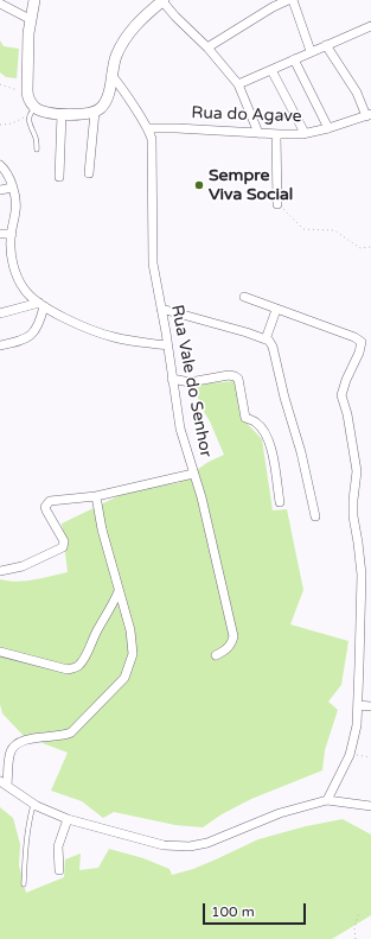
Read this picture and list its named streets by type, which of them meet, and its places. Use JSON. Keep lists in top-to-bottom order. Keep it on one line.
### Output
{"streets":{"street":["Rua do Agave","Rua Vale do Senhor"]},"crossings":[["Rua do Agave","Rua Vale do Senhor"]],"places":["Sempre Viva Social"],"scale_bar":"100 m"}
